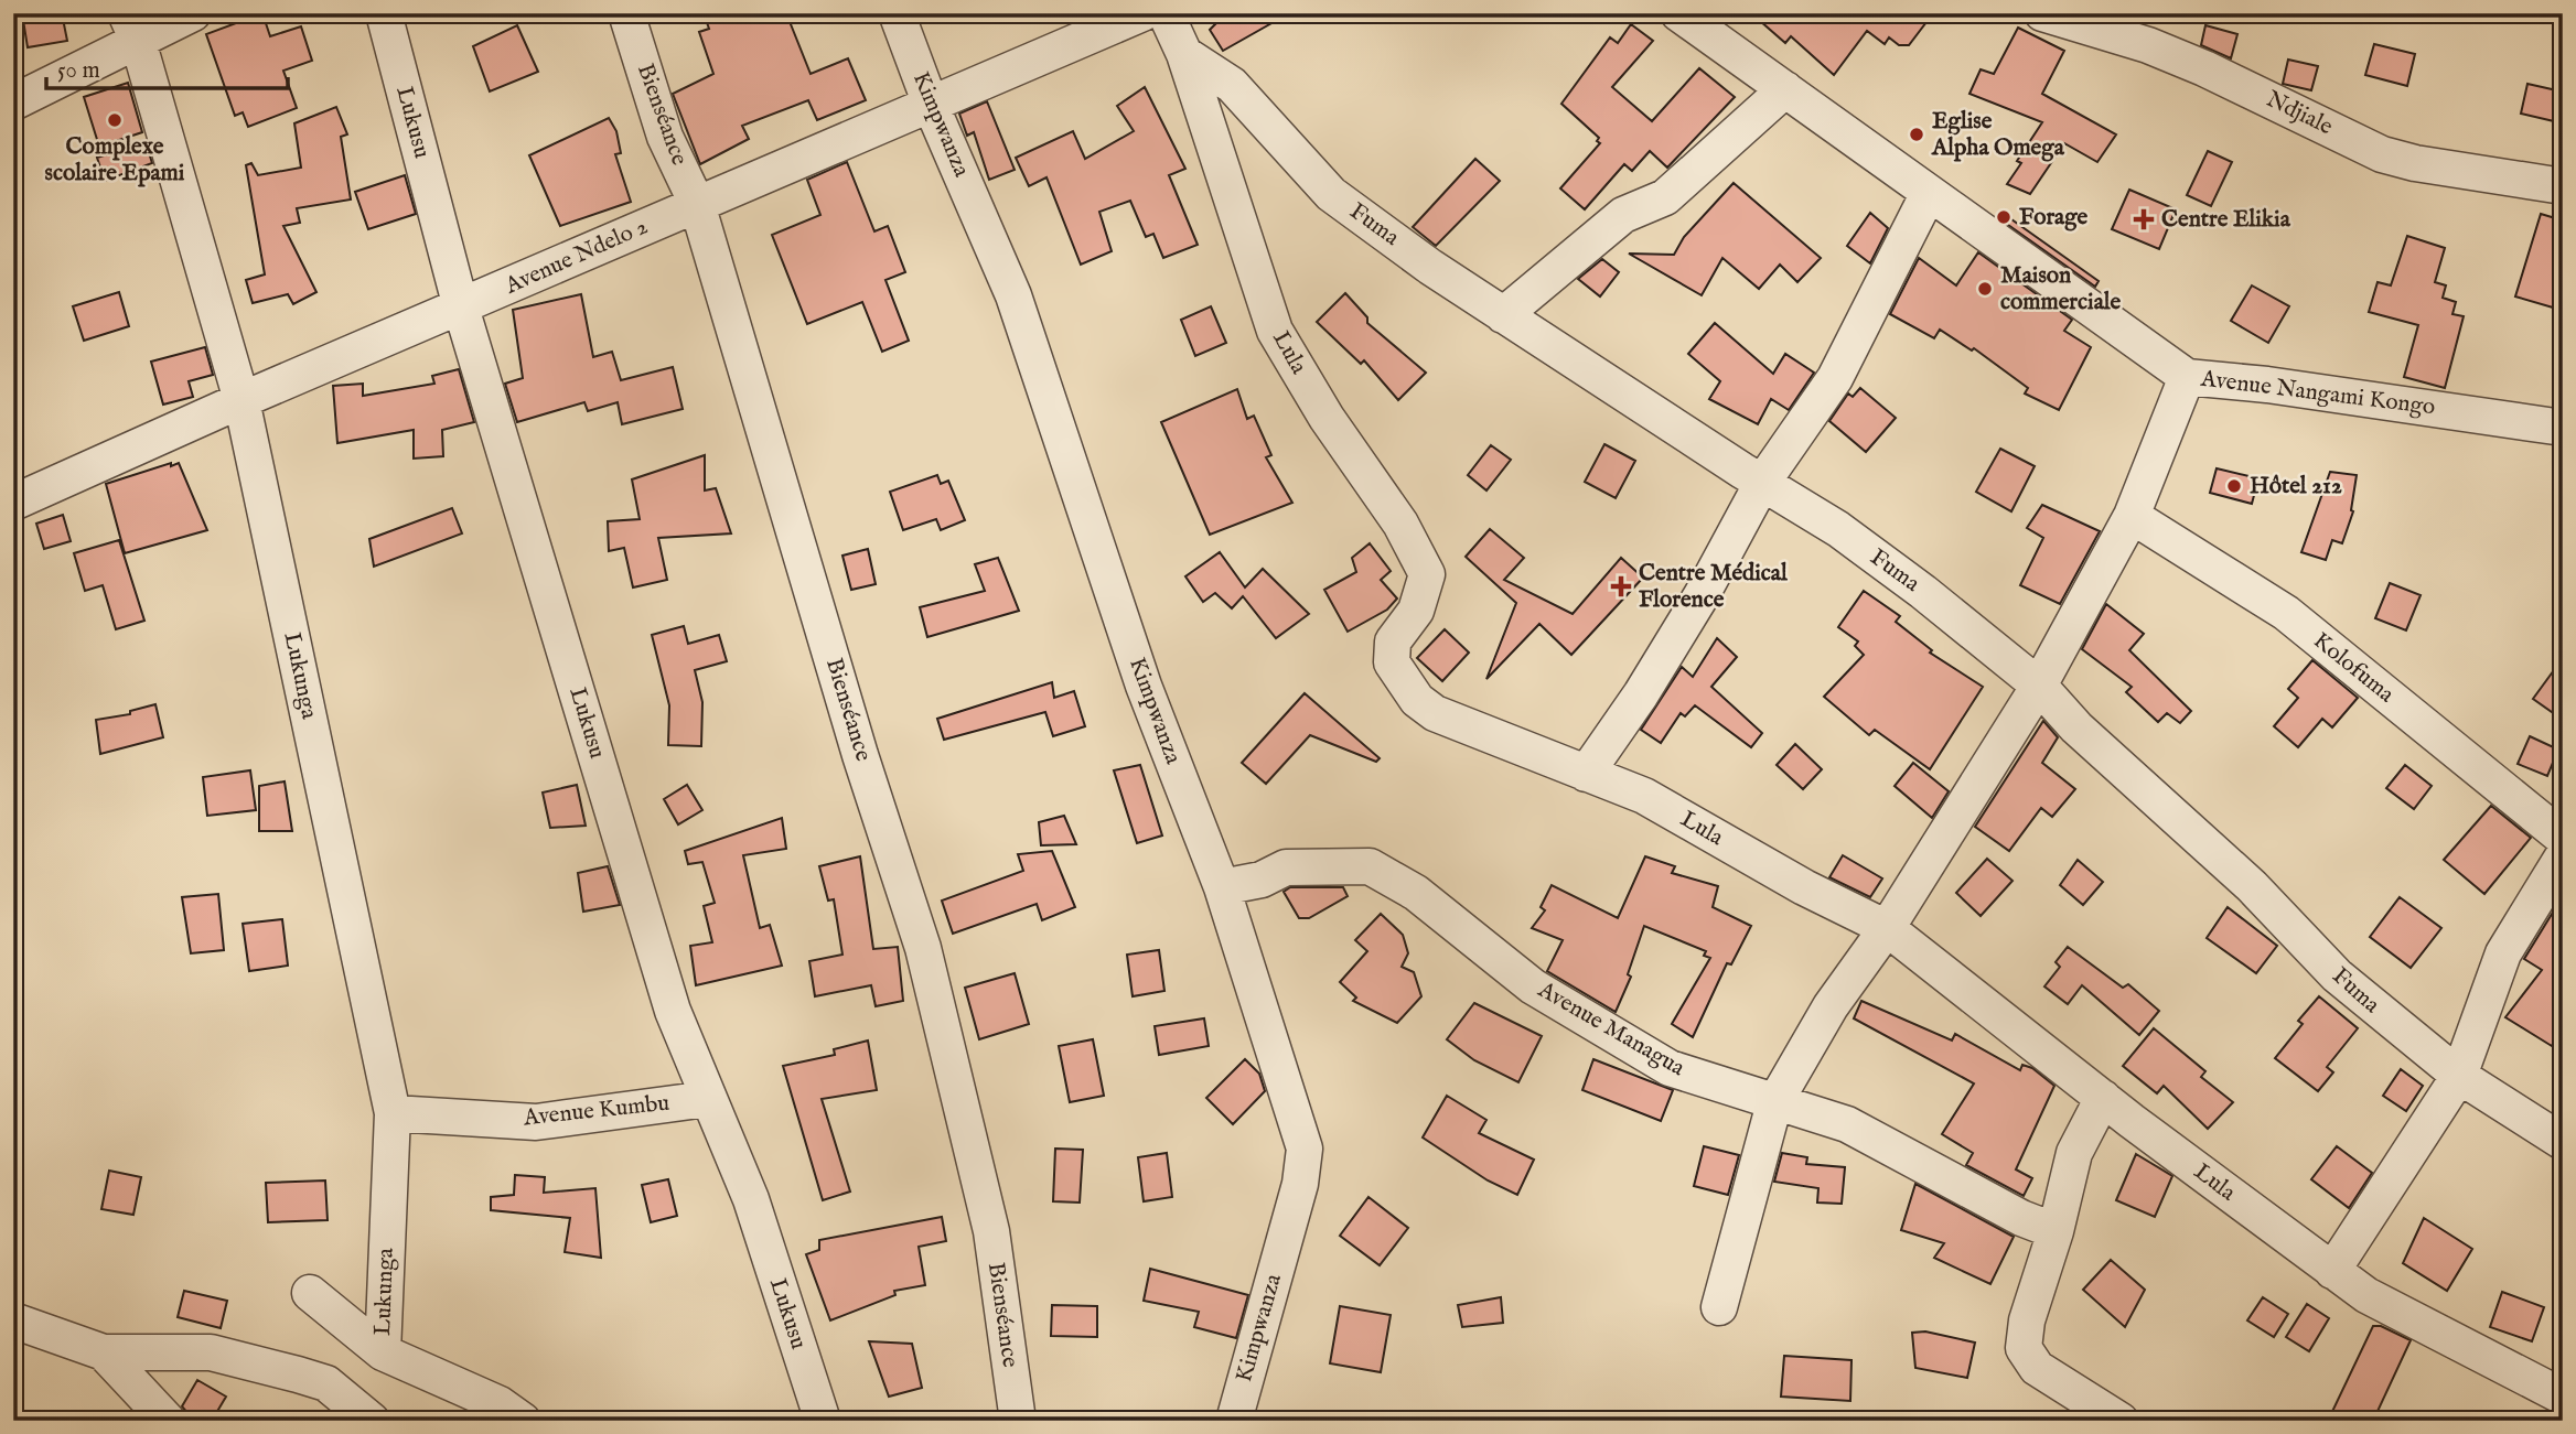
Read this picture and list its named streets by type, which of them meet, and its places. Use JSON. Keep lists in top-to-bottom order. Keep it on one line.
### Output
{"streets":{"street":["Ndjiale","Bienséance","Lukusu","Kimpwanza","Fuma","Avenue Ndelo 2","Lula","Avenue Nangami Kongo","Kolofuma","Lukunga","Avenue Managua","Avenue Kumbu"]},"crossings":[["Bienséance","Avenue Ndelo 2"],["Lukusu","Avenue Ndelo 2"],["Lukusu","Avenue Kumbu"],["Kimpwanza","Avenue Ndelo 2"],["Kimpwanza","Avenue Managua"],["Fuma","Lula"],["Avenue Ndelo 2","Lukunga"],["Lukunga","Avenue Kumbu"]],"places":{"other":["Complexe scolaire Epami","Eglise Alpha Omega","Forage","Maison commerciale","Hôtel 212"],"health":["Centre Elikia","Centre Médical Florence"]},"scale_bar":"50 m"}
